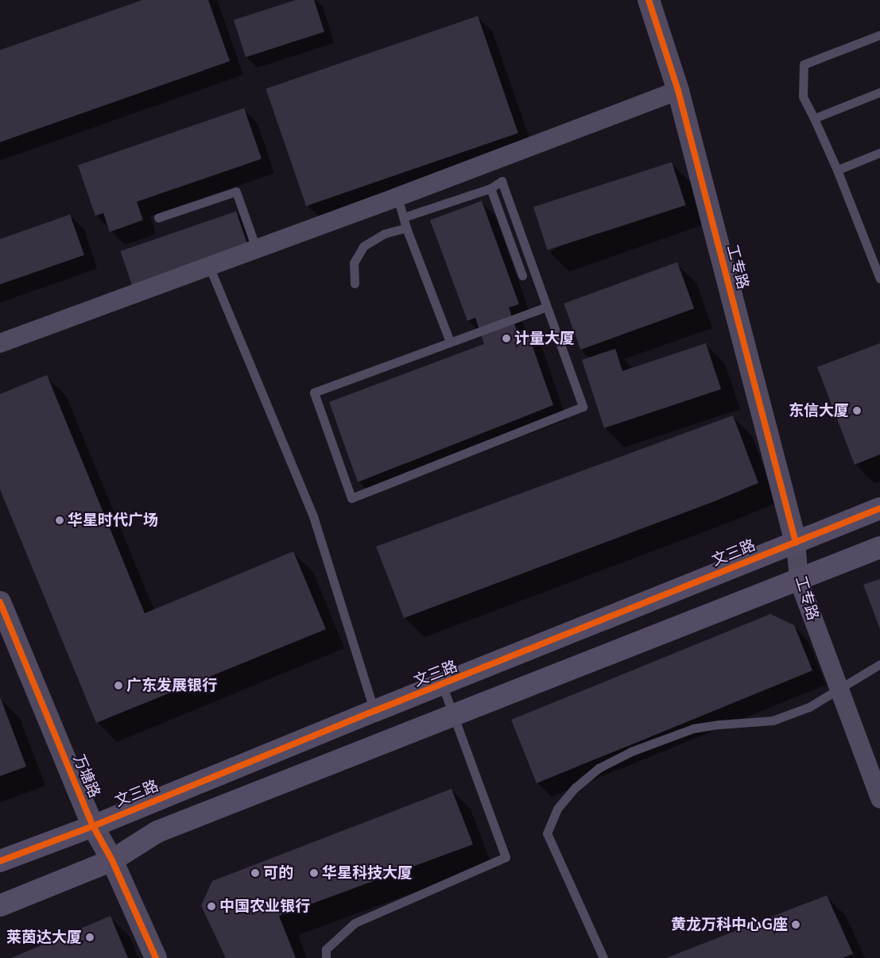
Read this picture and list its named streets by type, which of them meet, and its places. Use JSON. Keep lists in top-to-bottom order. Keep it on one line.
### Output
{"streets":{"main road":["文三路"],"street":["工专路","万塘路"]},"crossings":[["工专路","文三路"],["文三路","万塘路"]],"places":["计量大厦","东信大厦","华星时代广场","广东发展银行","可的","华星科技大厦","中国农业银行","黄龙万科中心G座","莱茵达大厦"]}
